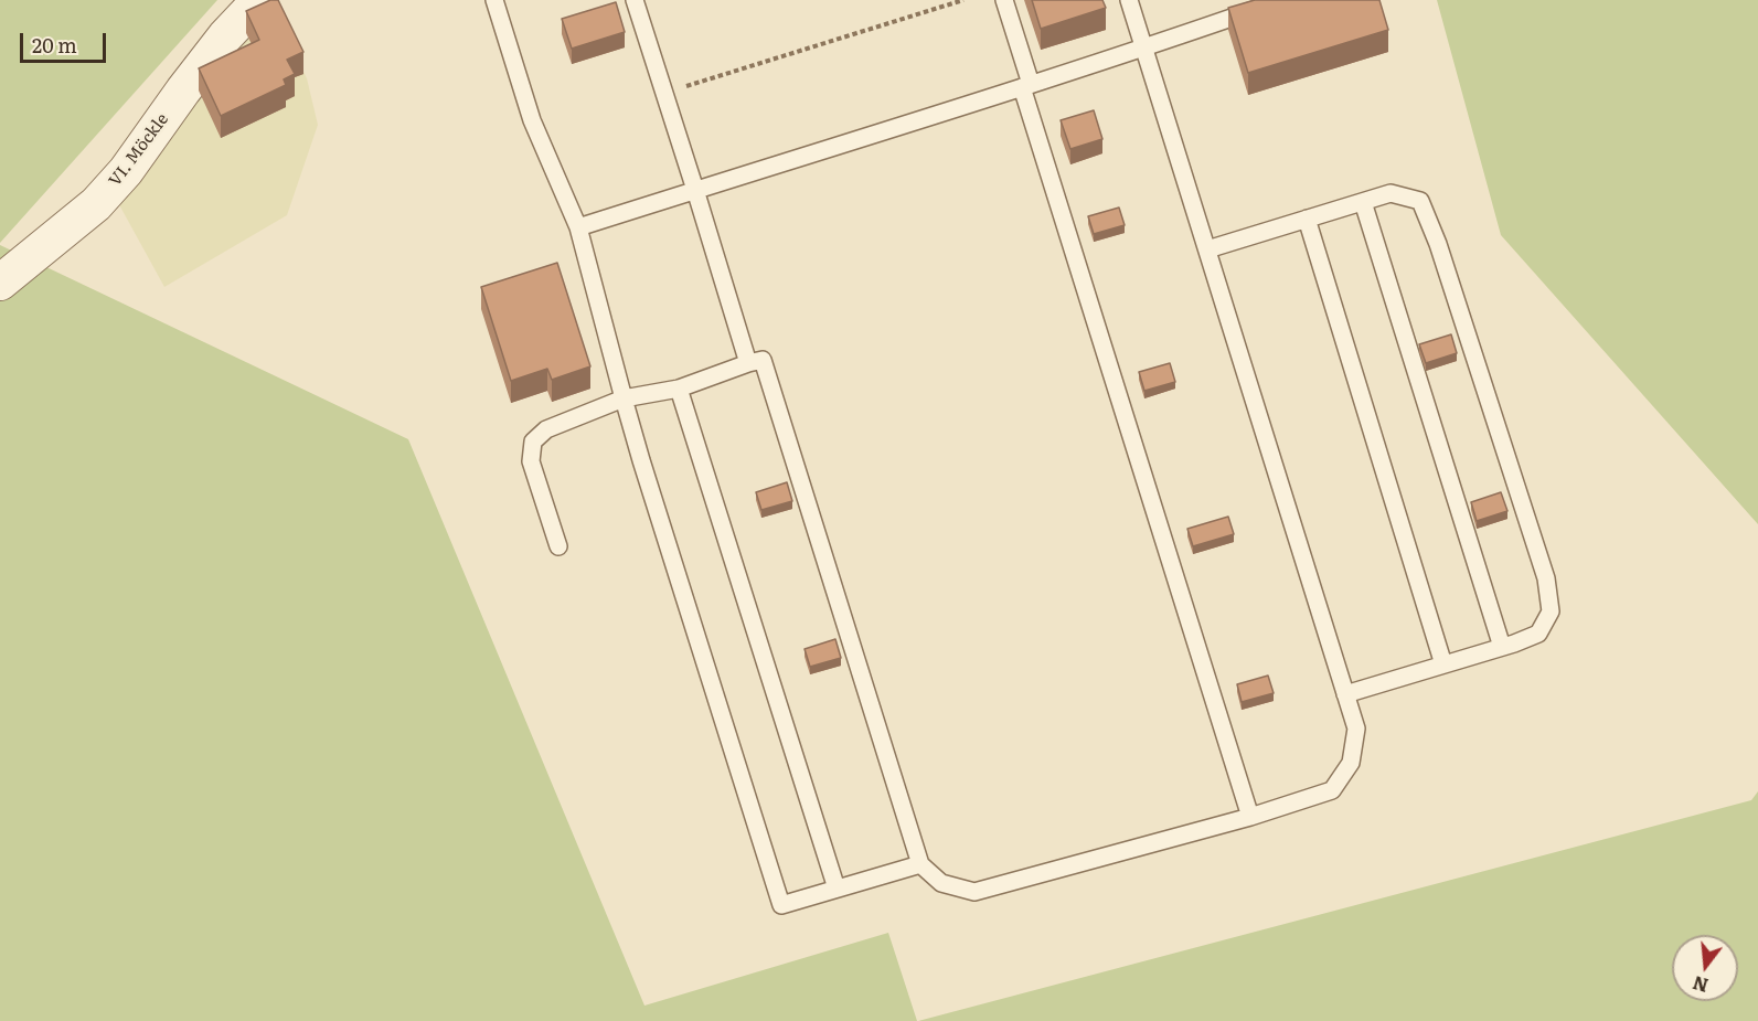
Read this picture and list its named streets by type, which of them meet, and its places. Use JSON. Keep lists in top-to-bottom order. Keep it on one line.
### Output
{"streets":{"street":["VI. Möckle"]},"scale_bar":"20 m","north":"bottom"}
